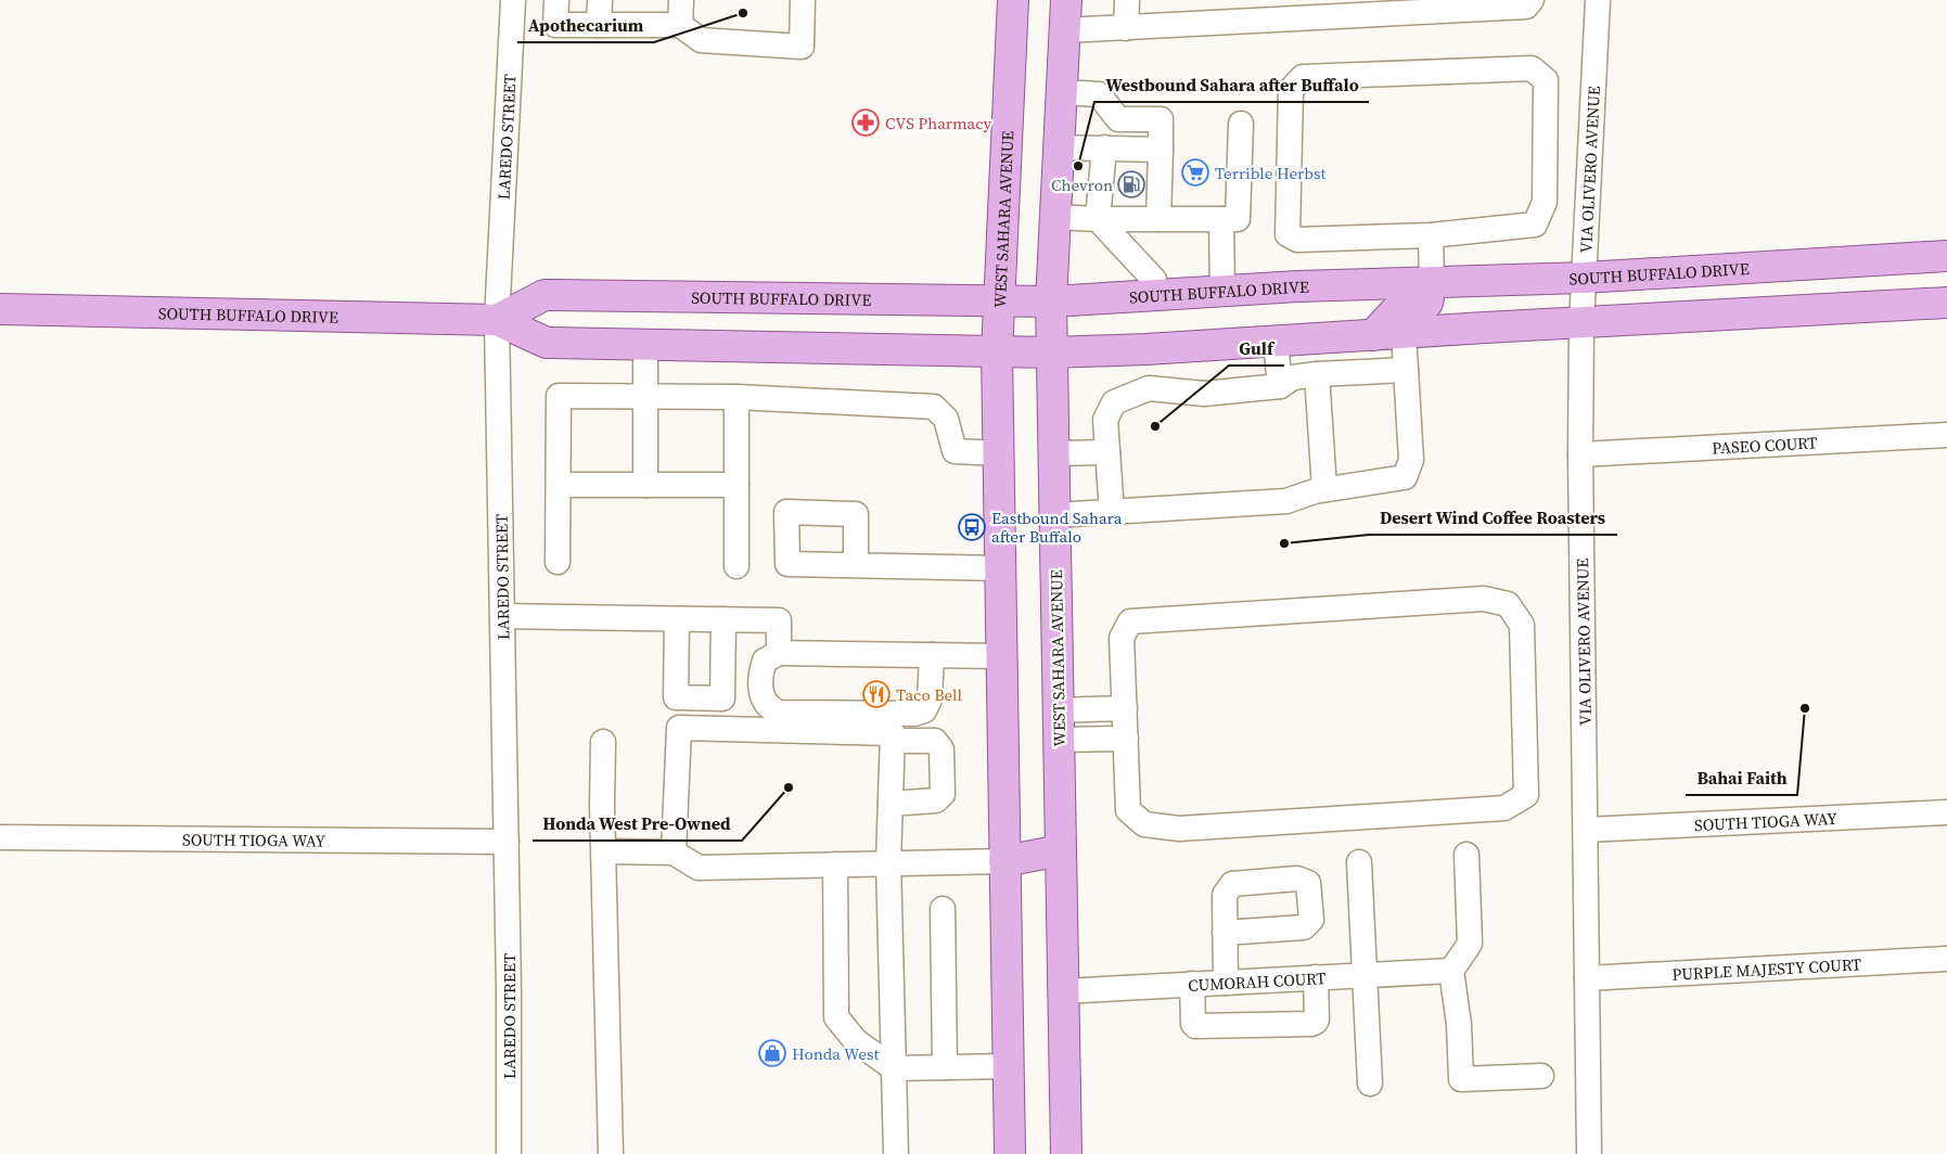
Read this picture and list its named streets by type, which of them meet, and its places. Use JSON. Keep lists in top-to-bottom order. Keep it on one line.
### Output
{"streets":{"main road":["WEST SAHARA AVENUE","SOUTH BUFFALO DRIVE"],"street":["LAREDO STREET","VIA OLIVERO AVENUE","PASEO COURT","SOUTH TIOGA WAY","PURPLE MAJESTY COURT","CUMORAH COURT"]},"crossings":[["LAREDO STREET","SOUTH BUFFALO DRIVE"],["LAREDO STREET","SOUTH TIOGA WAY"],["VIA OLIVERO AVENUE","SOUTH BUFFALO DRIVE"],["VIA OLIVERO AVENUE","PASEO COURT"],["VIA OLIVERO AVENUE","SOUTH TIOGA WAY"],["VIA OLIVERO AVENUE","PURPLE MAJESTY COURT"],["WEST SAHARA AVENUE","SOUTH BUFFALO DRIVE"],["WEST SAHARA AVENUE","CUMORAH COURT"]],"places":{"other":["Apothecarium","Westbound Sahara after Buffalo","Gulf","Desert Wind Coffee Roasters","Bahai Faith","Honda West Pre-Owned"],"pharmacy":["CVS Pharmacy"],"supermarket":["Terrible Herbst"],"fuel station":["Chevron"],"bus stop":["Eastbound Sahara after Buffalo"],"restaurant":["Taco Bell"],"shop":["Honda West"]}}
